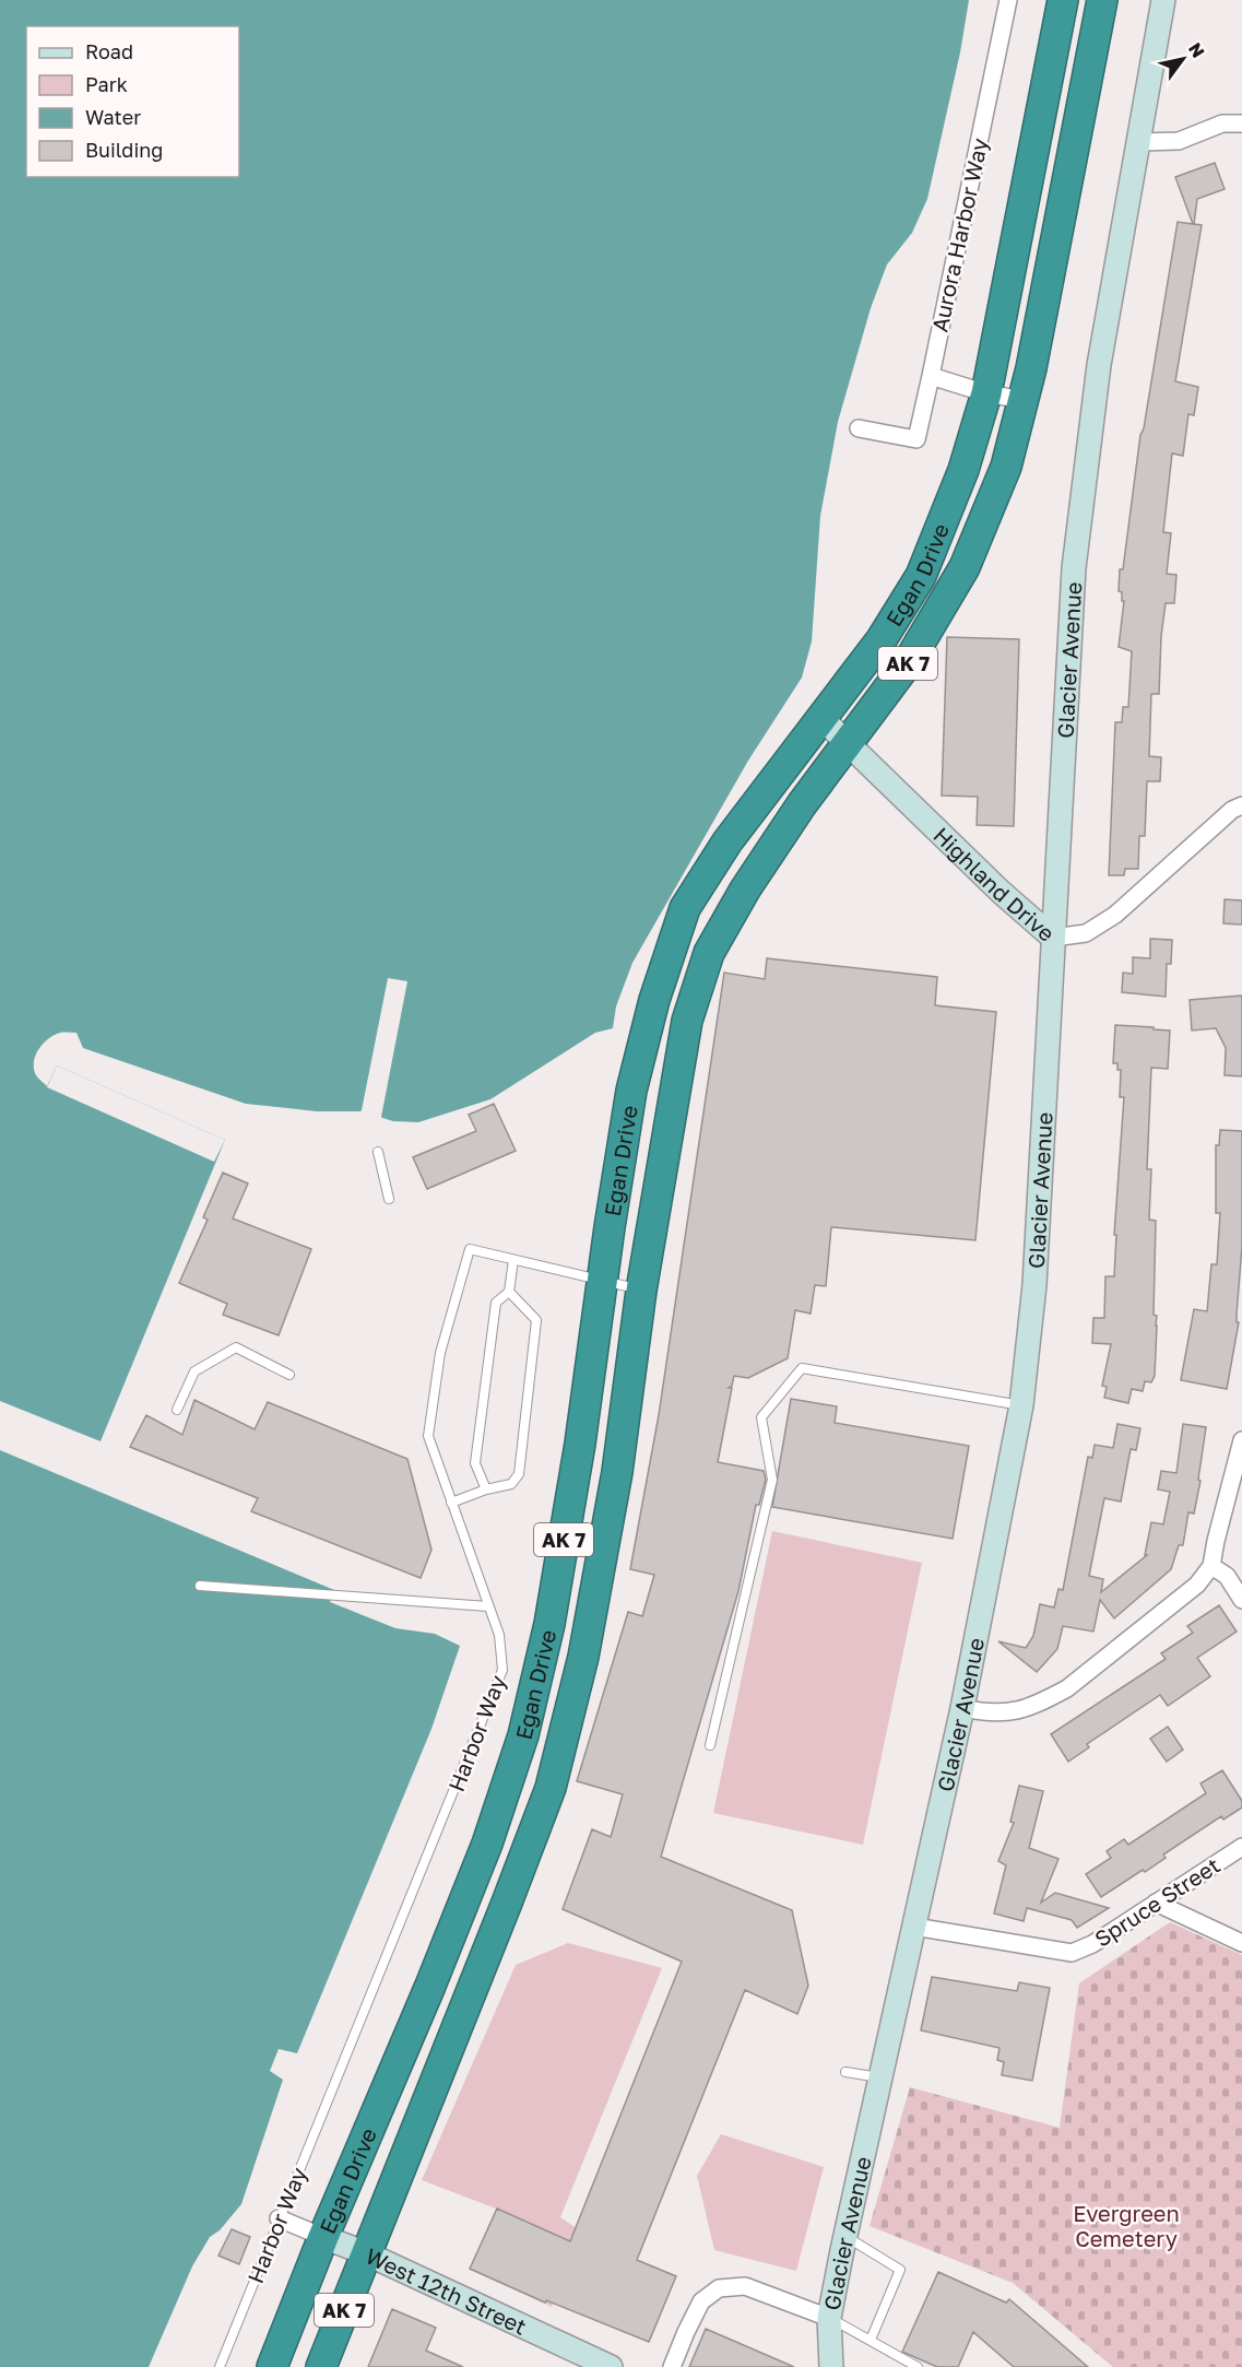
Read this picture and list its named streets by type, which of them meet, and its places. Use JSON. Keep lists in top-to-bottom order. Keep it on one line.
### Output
{"streets":{"highway":["Egan Drive","AK 7"],"main road":["Glacier Avenue","Highland Drive","West 12th Street"],"street":["Aurora Harbor Way","Spruce Street"],"lane":["Harbor Way"]},"crossings":[["Egan Drive","Highland Drive"],["Egan Drive","Harbor Way"],["Egan Drive","West 12th Street"],["Glacier Avenue","Highland Drive"],["Glacier Avenue","Spruce Street"],["Harbor Way","West 12th Street"]],"parks":["Evergreen Cemetery"],"legend":["Road","Park","Water","Building"],"north":"top right"}
